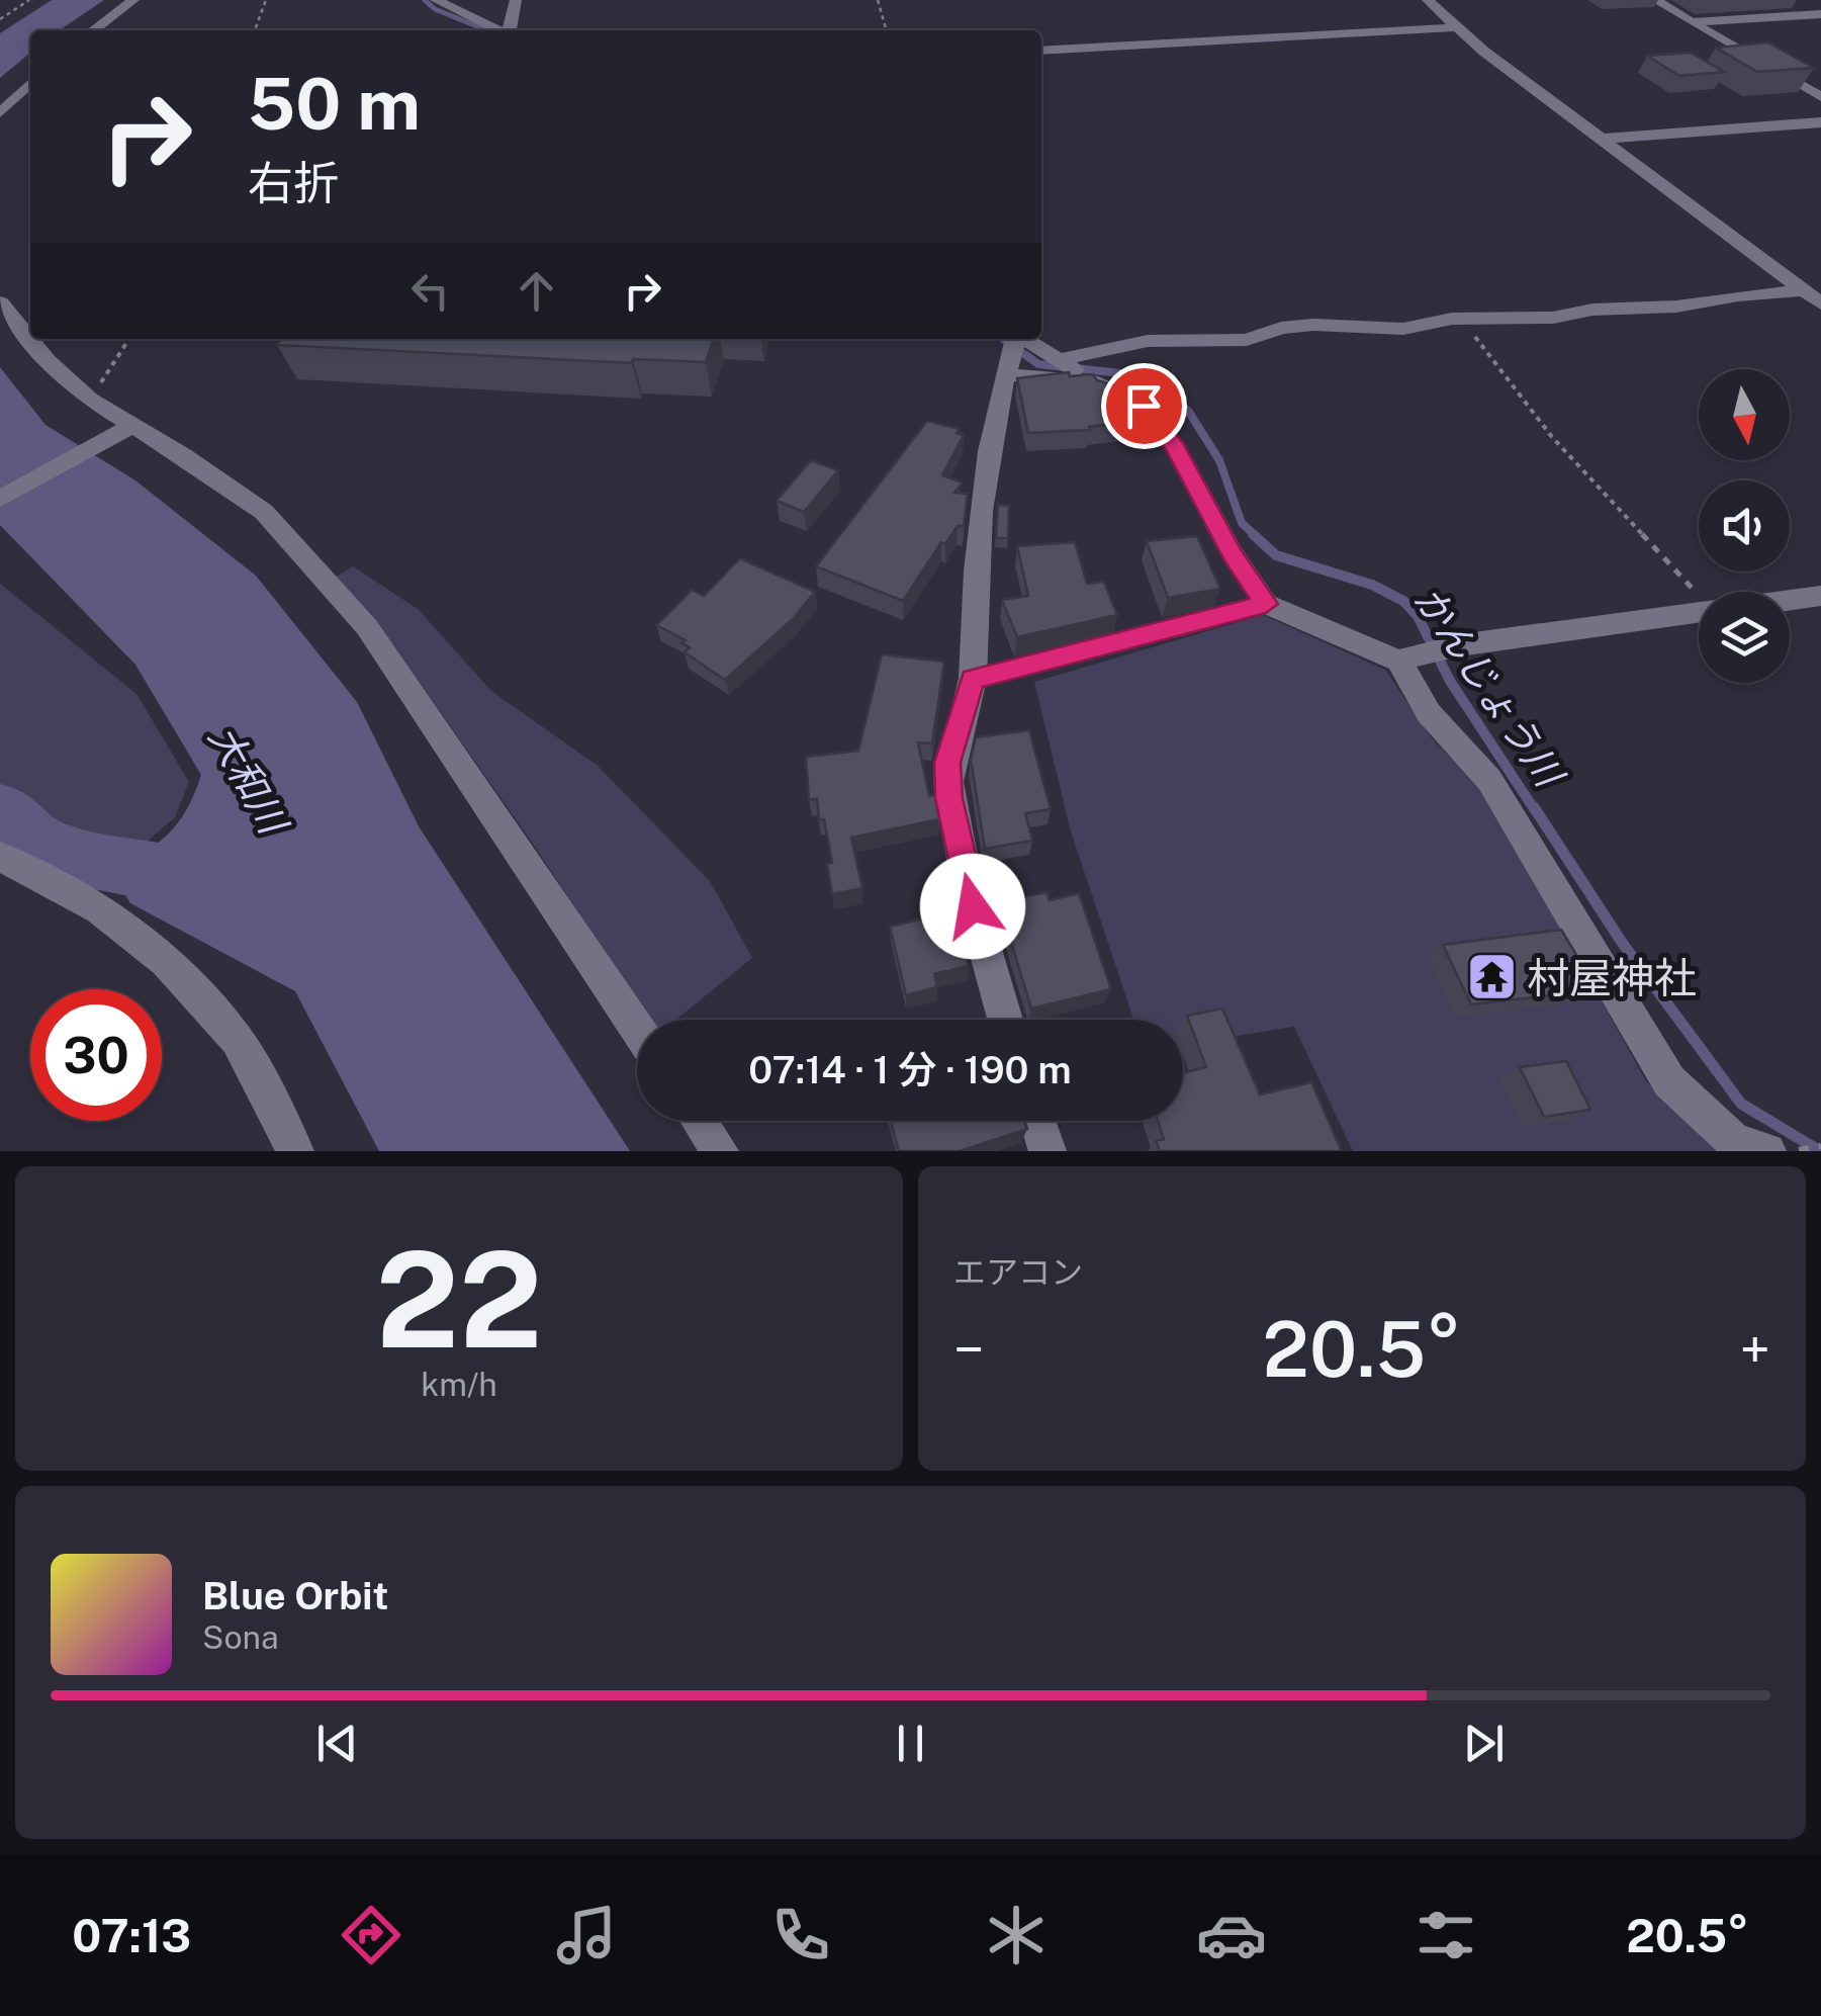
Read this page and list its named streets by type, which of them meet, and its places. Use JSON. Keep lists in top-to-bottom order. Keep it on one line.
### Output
{"water":["かんじょう川","大和川"],"places":{"temple":["村屋神社"]},"north":"bottom","page":{"turn":["50 m","右折"],"limit":"30","trip":"07:14 · 1 分 · 190 m","tile":[["22","km/h"],"エアコン"],"heat":["−","20.5°","+"],"song":["Blue Orbit","Sona"],"tabs":["07:13","20.5°"]}}
